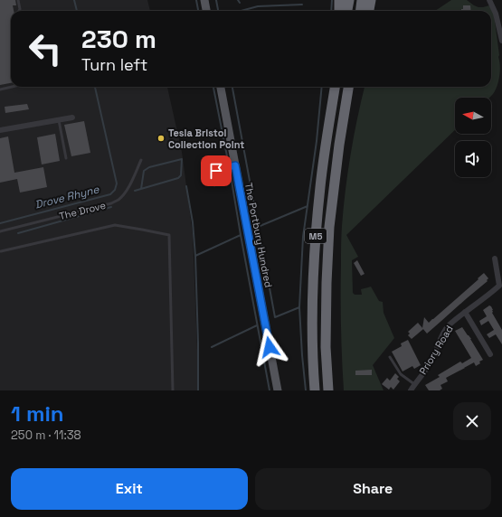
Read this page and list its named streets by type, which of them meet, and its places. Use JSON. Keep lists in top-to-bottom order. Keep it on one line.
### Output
{"streets":{"highway":["M5"],"main road":["The Portbury Hundred"],"street":["Priory Road"],"lane":["The Drove"]},"water":["Drove Rhyne"],"places":["Tesla Bristol Collection Point"],"north":"left","page":{"turn":["230 m","Turn left"],"heading":["1 min","250 m · 11:38"],"buttons":["Exit","Share"]}}
